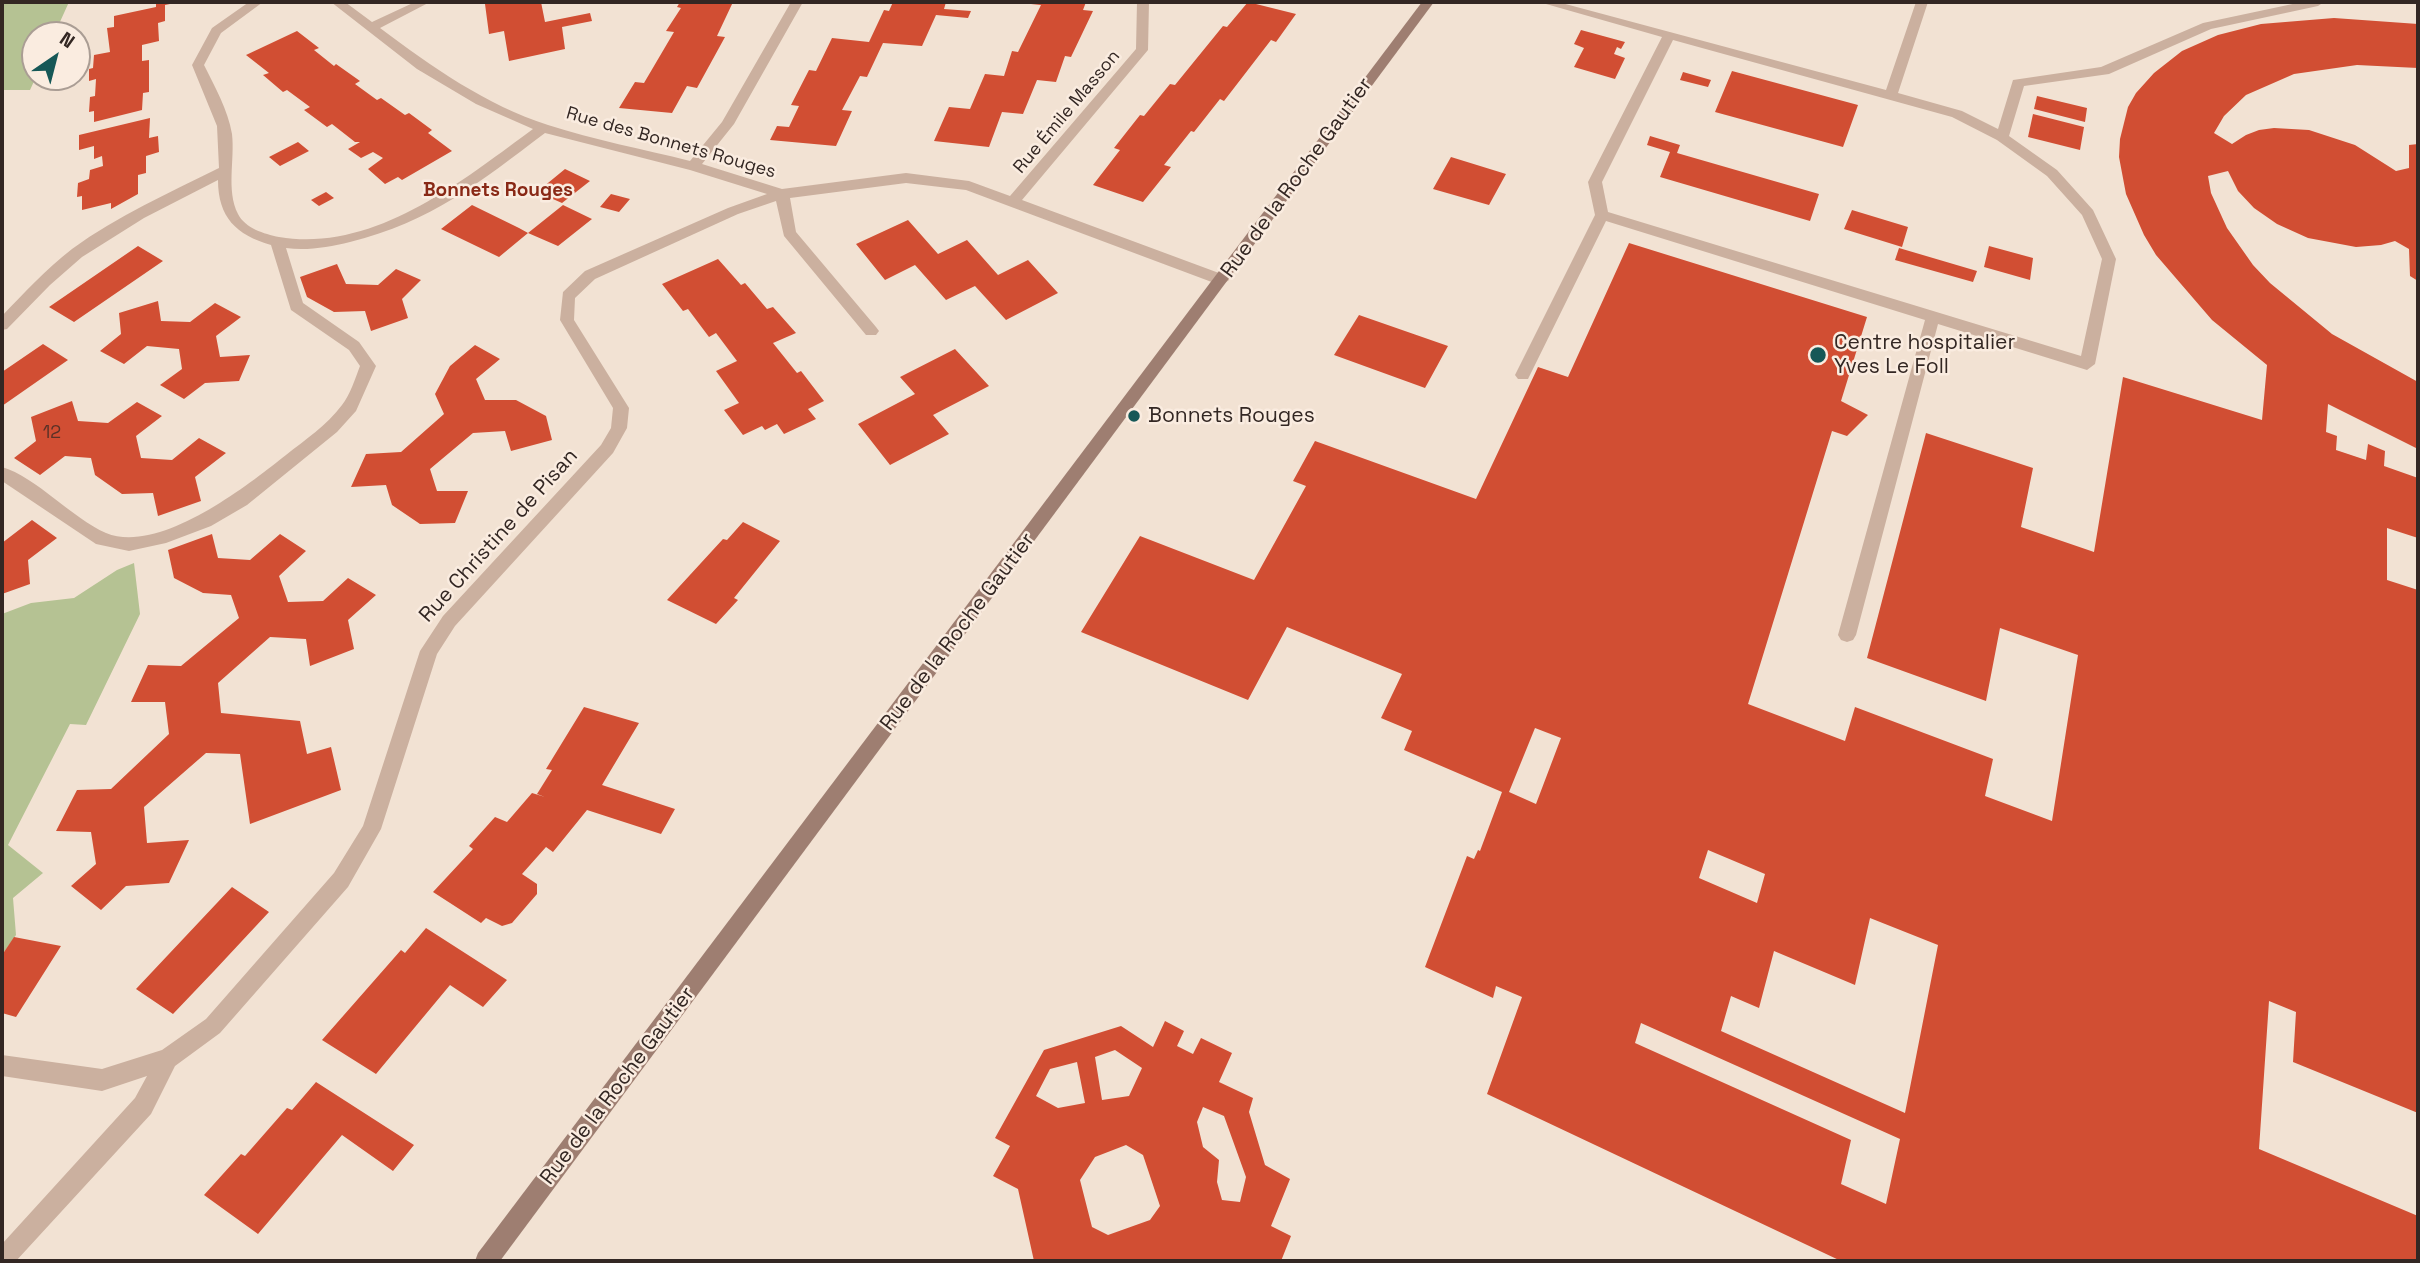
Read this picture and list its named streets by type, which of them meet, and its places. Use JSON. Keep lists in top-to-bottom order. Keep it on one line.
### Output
{"streets":{"street":["Rue Émile Masson","Rue des Bonnets Rouges","Rue de la Roche Gautier","Rue Christine de Pisan"]},"crossings":[["Rue Émile Masson","Rue des Bonnets Rouges"],["Rue des Bonnets Rouges","Rue de la Roche Gautier"],["Rue des Bonnets Rouges","Rue Christine de Pisan"]],"districts":["Bonnets Rouges"],"places":["Centre hospitalier Yves Le Foll","Bonnets Rouges"],"house_numbers":["12"],"north":"top right"}
